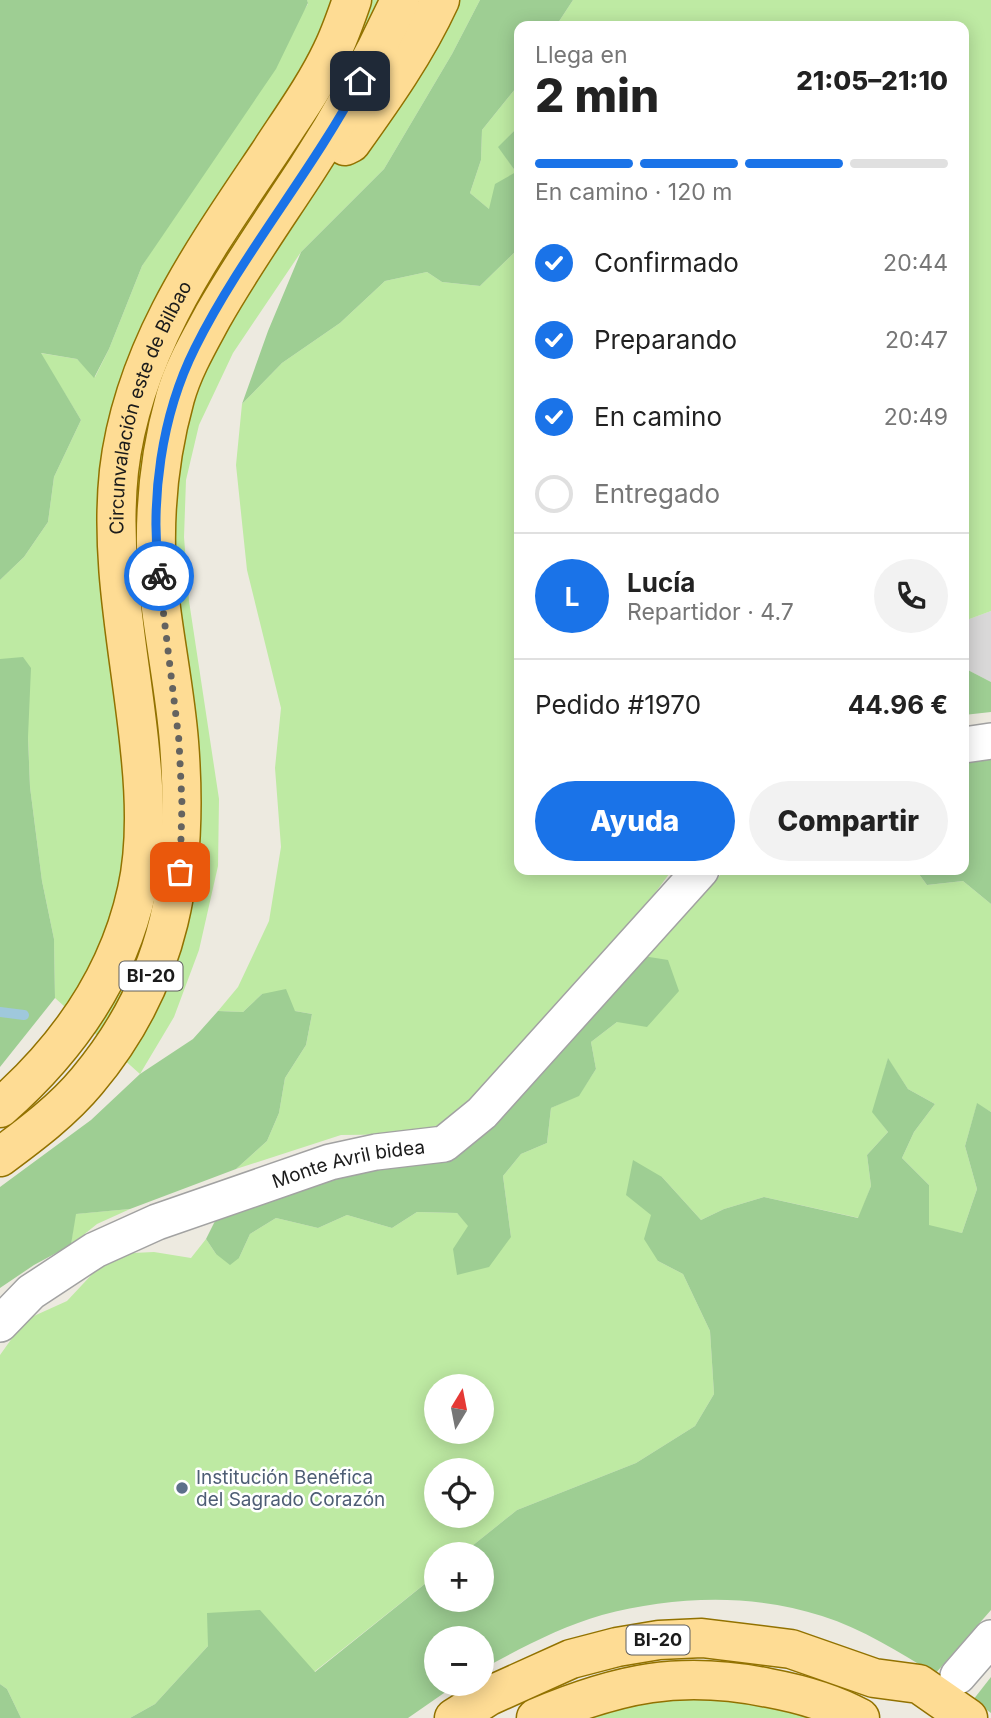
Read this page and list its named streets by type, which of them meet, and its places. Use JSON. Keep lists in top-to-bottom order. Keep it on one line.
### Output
{"streets":{"main road":["Circunvalación este de Bilbao","BI-20"],"street":["Monte Avril bidea"]},"places":["Institución Benéfica del Sagrado Corazón"],"north":"top","page":{"heading":["2 min","Llega en","21:05–21:10"],"panel":["Lucía","Repartidor · 4.7","Pedido #1970","44.96 €"],"bar":"En camino · 120 m","list":[["Confirmado","20:44"],["Preparando","20:47"],["En camino","20:49"],"Entregado"],"round":"L","buttons":["Ayuda","Compartir"],"map_buttons":["+","−"]}}
